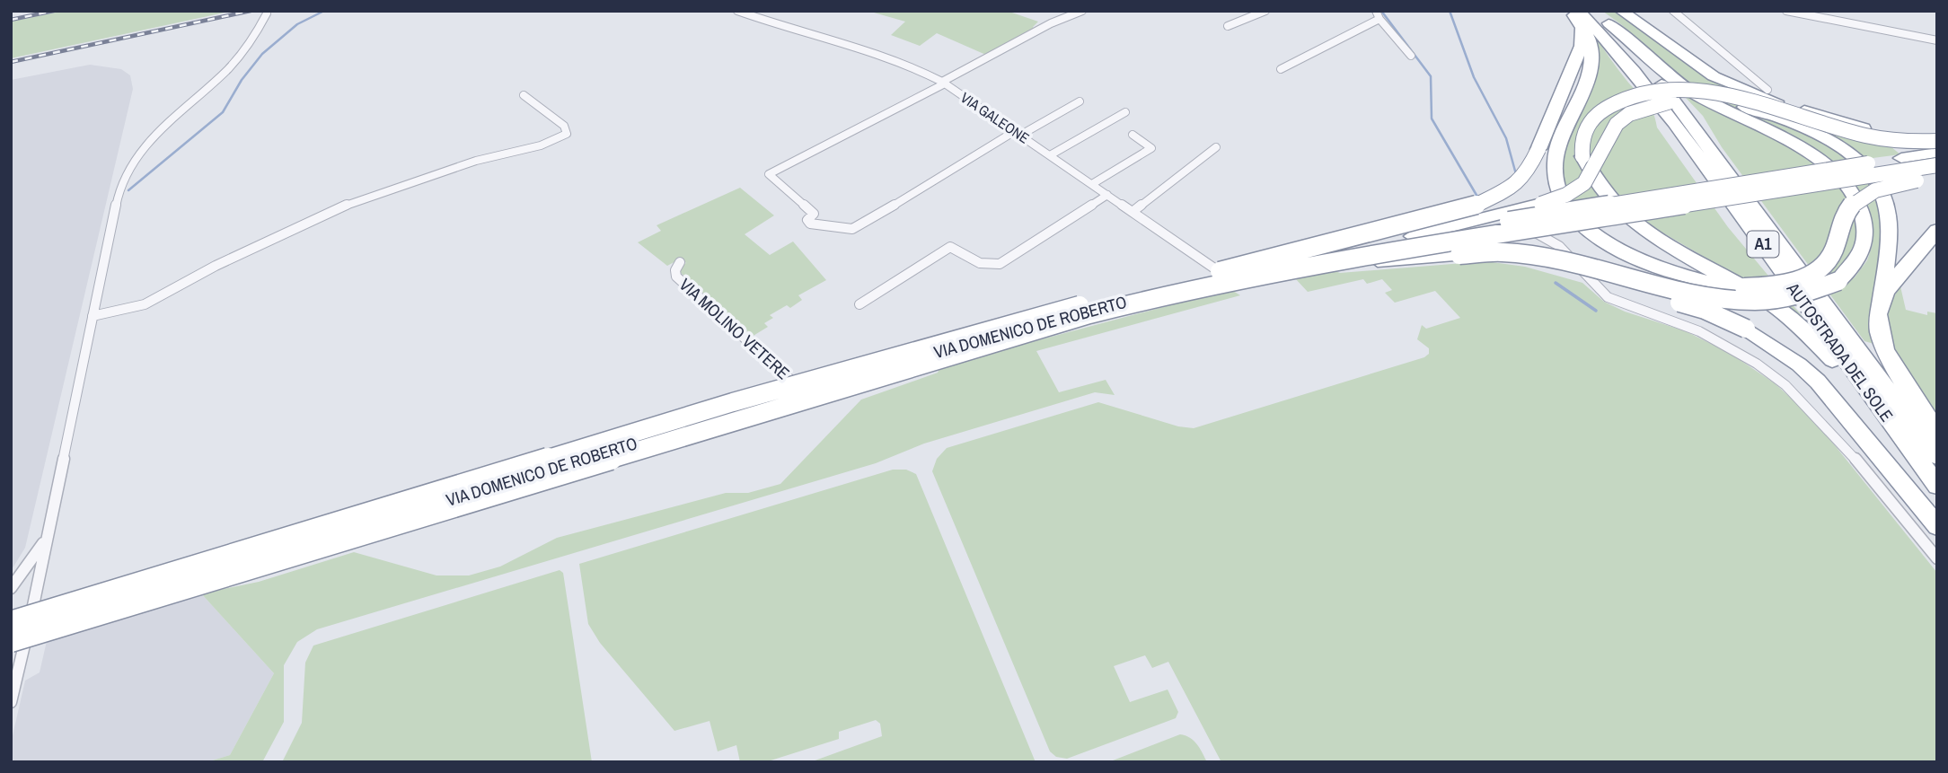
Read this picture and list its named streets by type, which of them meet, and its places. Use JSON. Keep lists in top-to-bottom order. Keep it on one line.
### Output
{"streets":{"highway":["A1","AUTOSTRADA DEL SOLE"],"street":["VIA GALEONE","VIA DOMENICO DE ROBERTO","VIA MOLINO VETERE"]},"crossings":[["VIA GALEONE","VIA DOMENICO DE ROBERTO"],["VIA DOMENICO DE ROBERTO","VIA MOLINO VETERE"]]}
